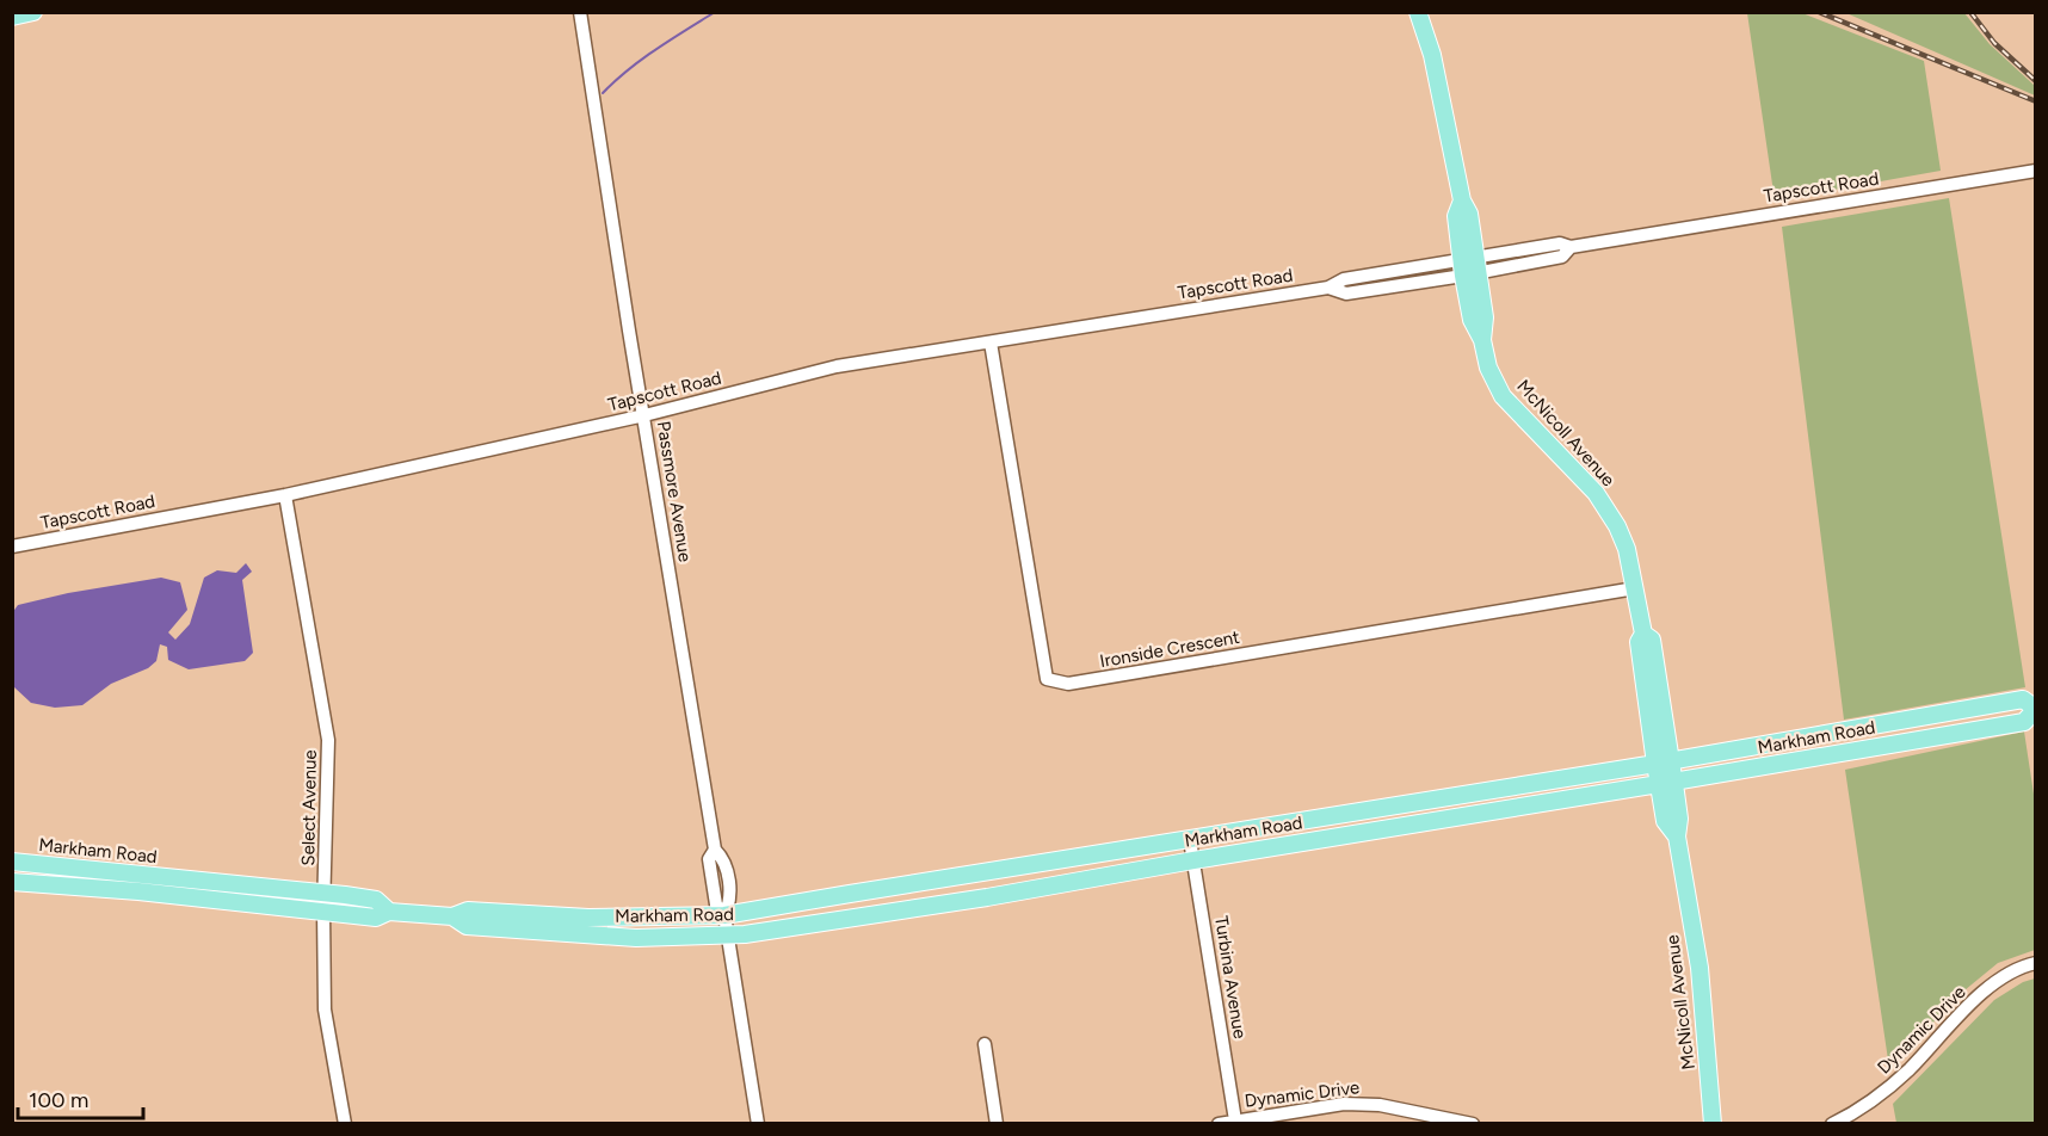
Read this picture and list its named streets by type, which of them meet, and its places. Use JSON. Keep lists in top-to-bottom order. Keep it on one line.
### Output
{"streets":{"main road":["McNicoll Avenue","Markham Road"],"street":["Tapscott Road","Passmore Avenue","Ironside Crescent","Select Avenue","Turbina Avenue","Dynamic Drive"]},"crossings":[["Tapscott Road","McNicoll Avenue"],["Tapscott Road","Passmore Avenue"],["Tapscott Road","Ironside Crescent"],["Tapscott Road","Select Avenue"],["McNicoll Avenue","Ironside Crescent"],["McNicoll Avenue","Markham Road"],["Passmore Avenue","Markham Road"],["Markham Road","Select Avenue"],["Markham Road","Turbina Avenue"],["Turbina Avenue","Dynamic Drive"]],"scale_bar":"100 m"}
